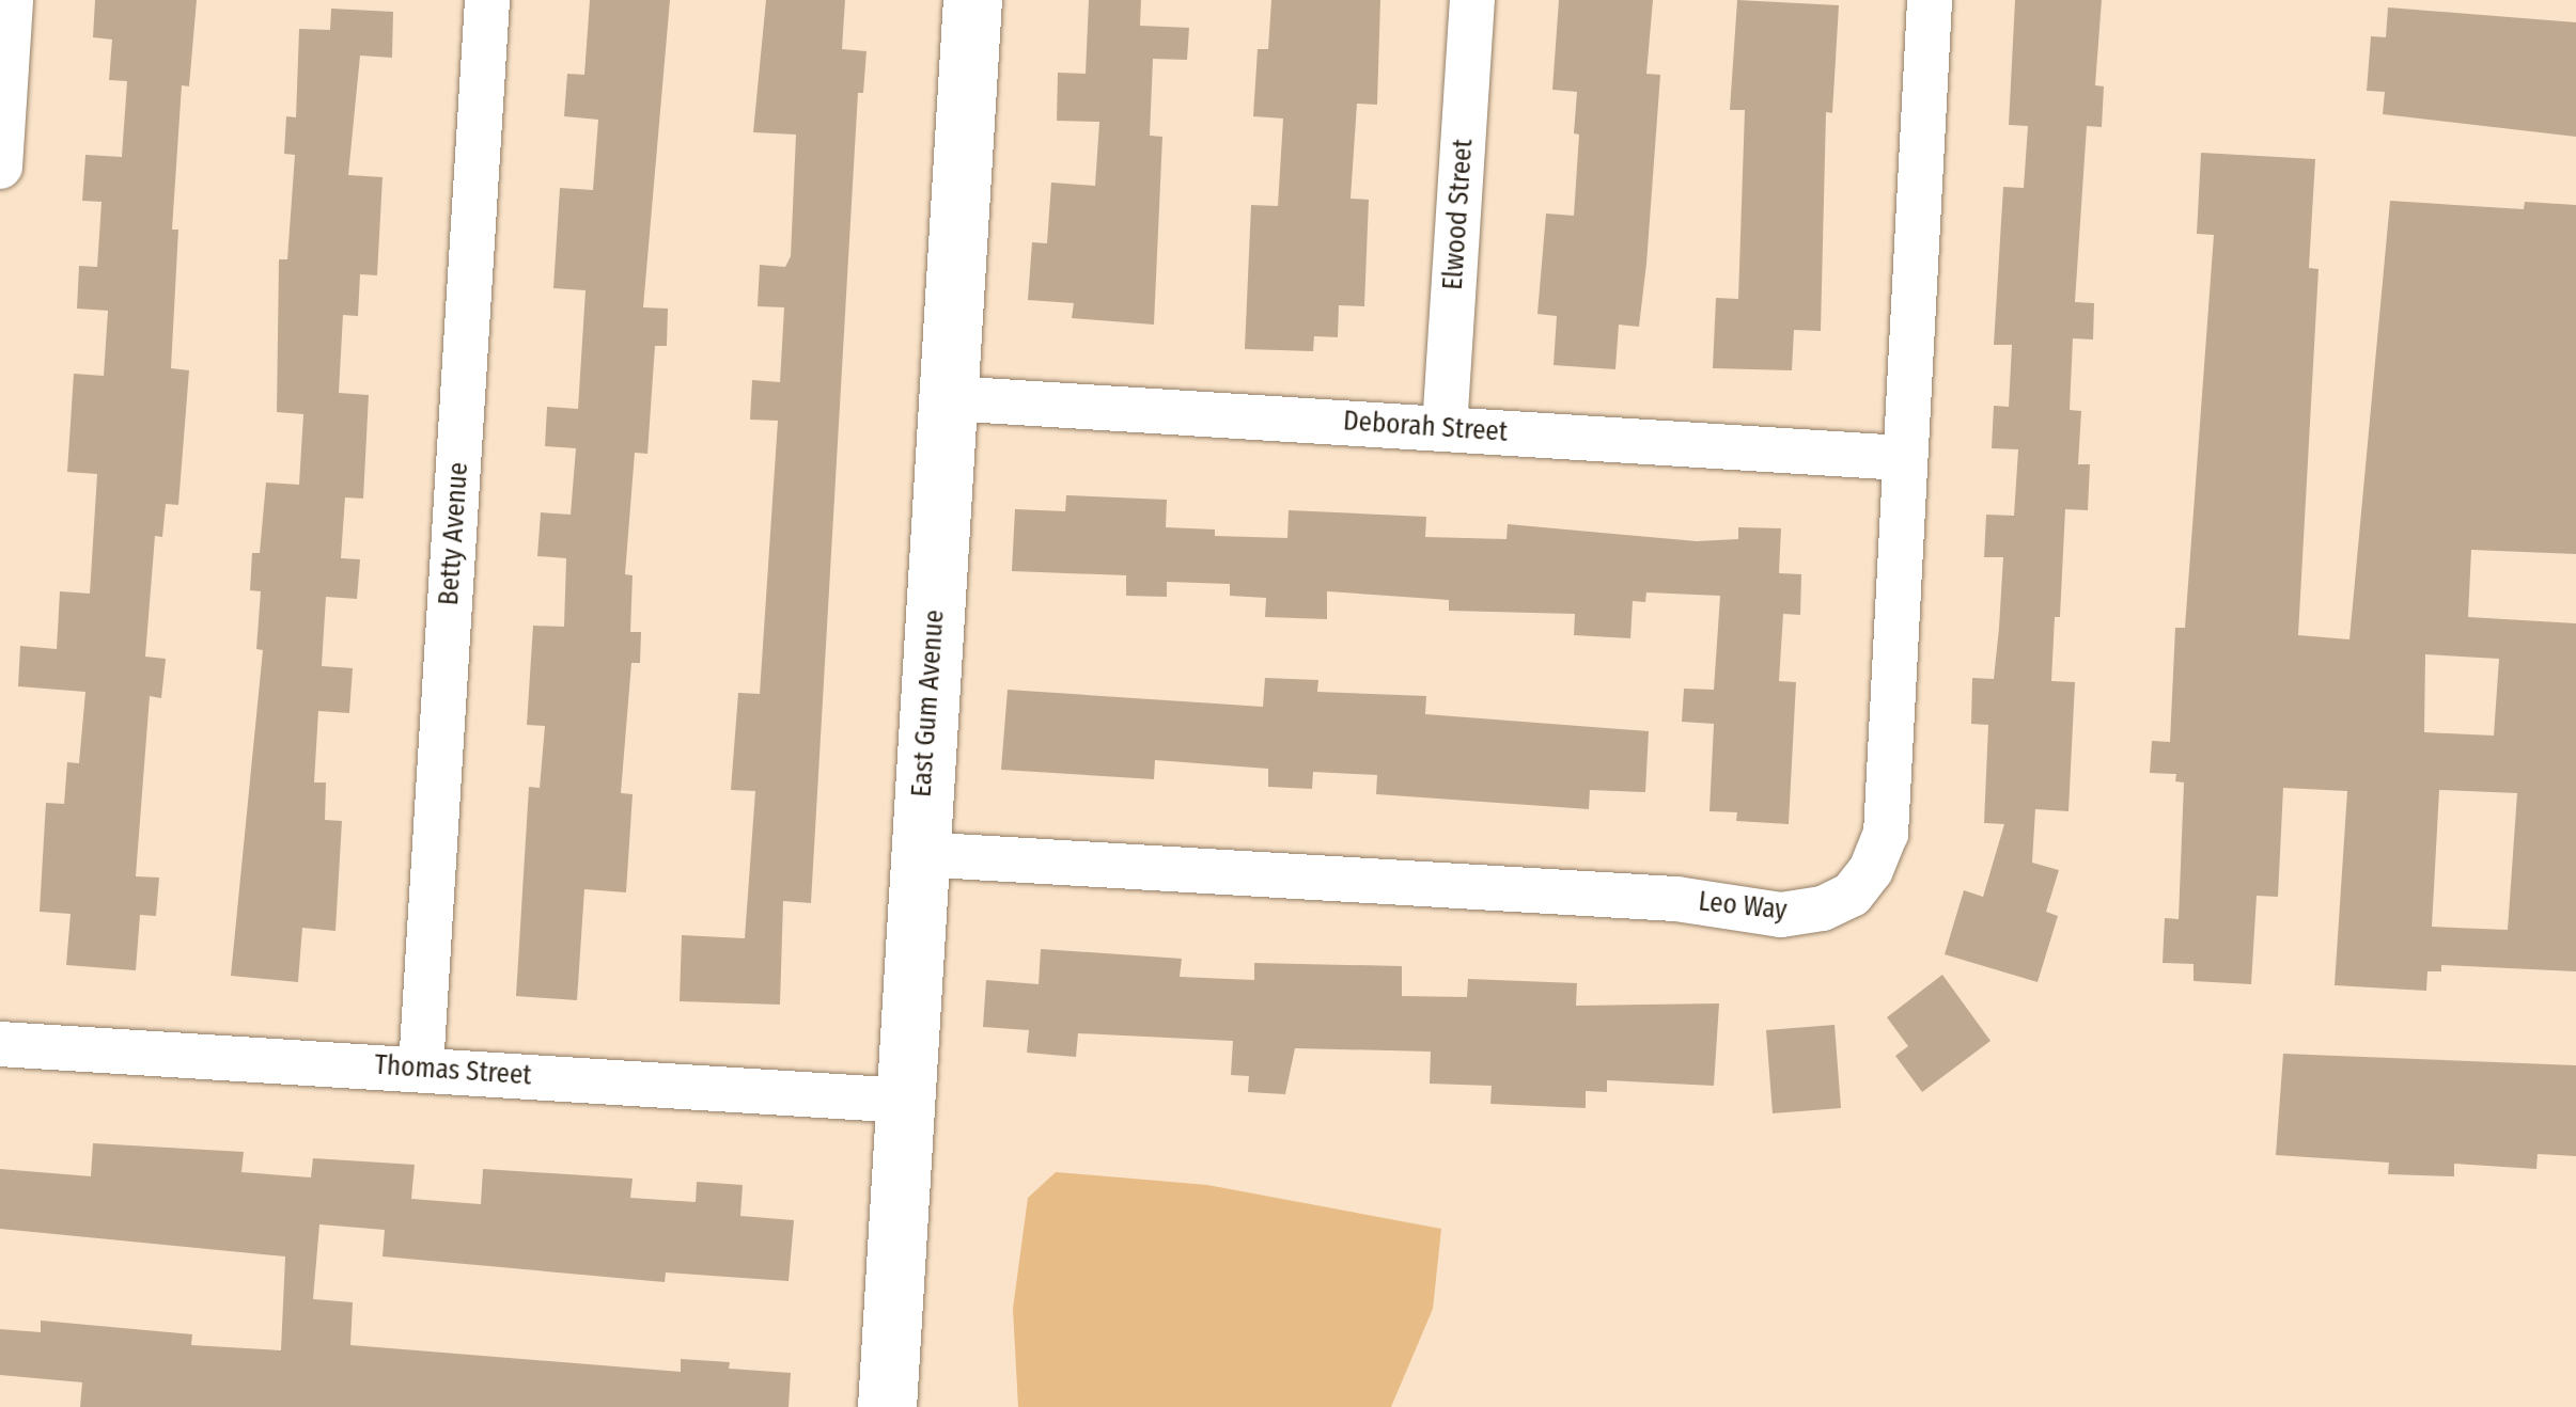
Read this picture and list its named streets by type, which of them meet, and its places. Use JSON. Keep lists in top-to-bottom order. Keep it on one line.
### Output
{"streets":{"street":["Elwood Street","Deborah Street","Betty Avenue","East Gum Avenue","Leo Way","Thomas Street"]},"crossings":[["Elwood Street","Deborah Street"],["Deborah Street","East Gum Avenue"],["Deborah Street","Leo Way"],["Betty Avenue","Thomas Street"],["East Gum Avenue","Leo Way"],["East Gum Avenue","Thomas Street"]]}
